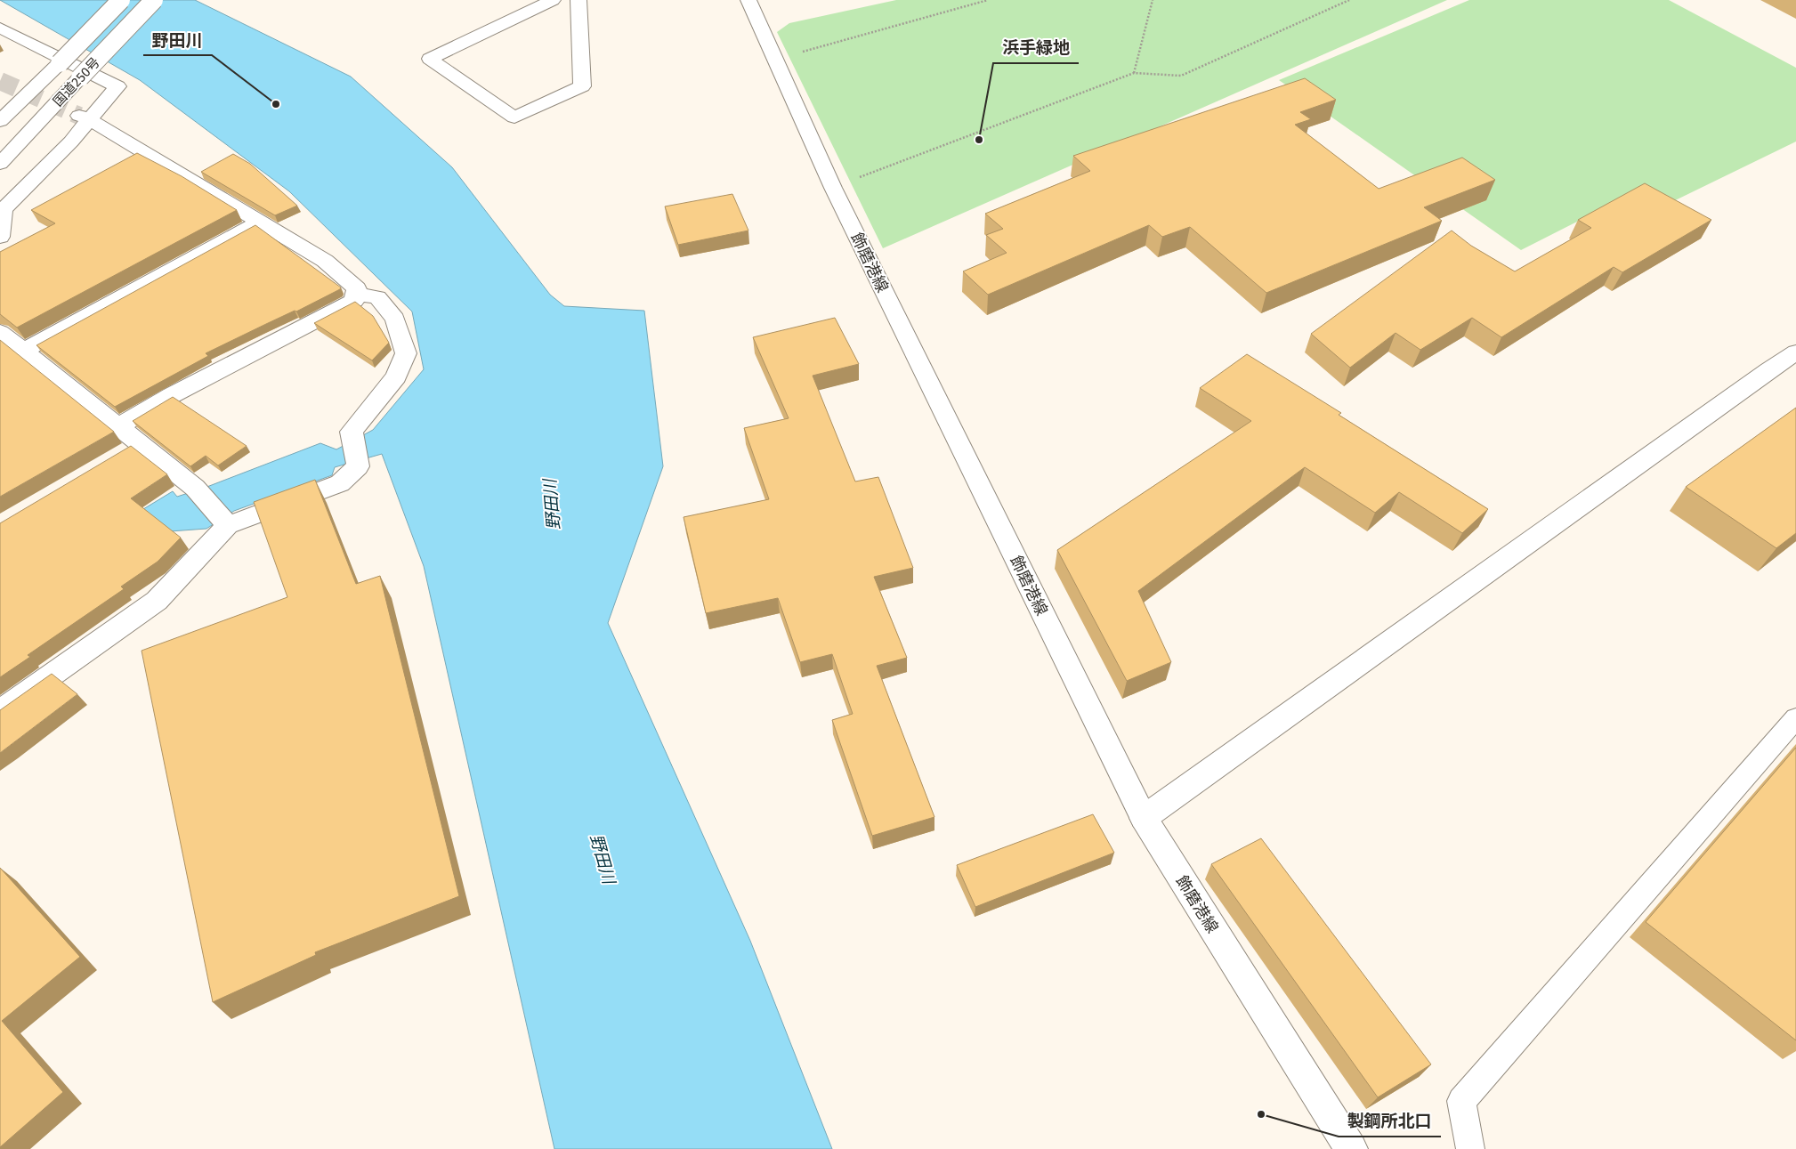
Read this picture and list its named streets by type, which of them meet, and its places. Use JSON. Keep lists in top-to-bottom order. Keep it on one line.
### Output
{"streets":{"main road":["国道250号","飾磨港線"]},"water":["野田川"],"places":["野田川","浜手緑地","製鋼所北口"]}
